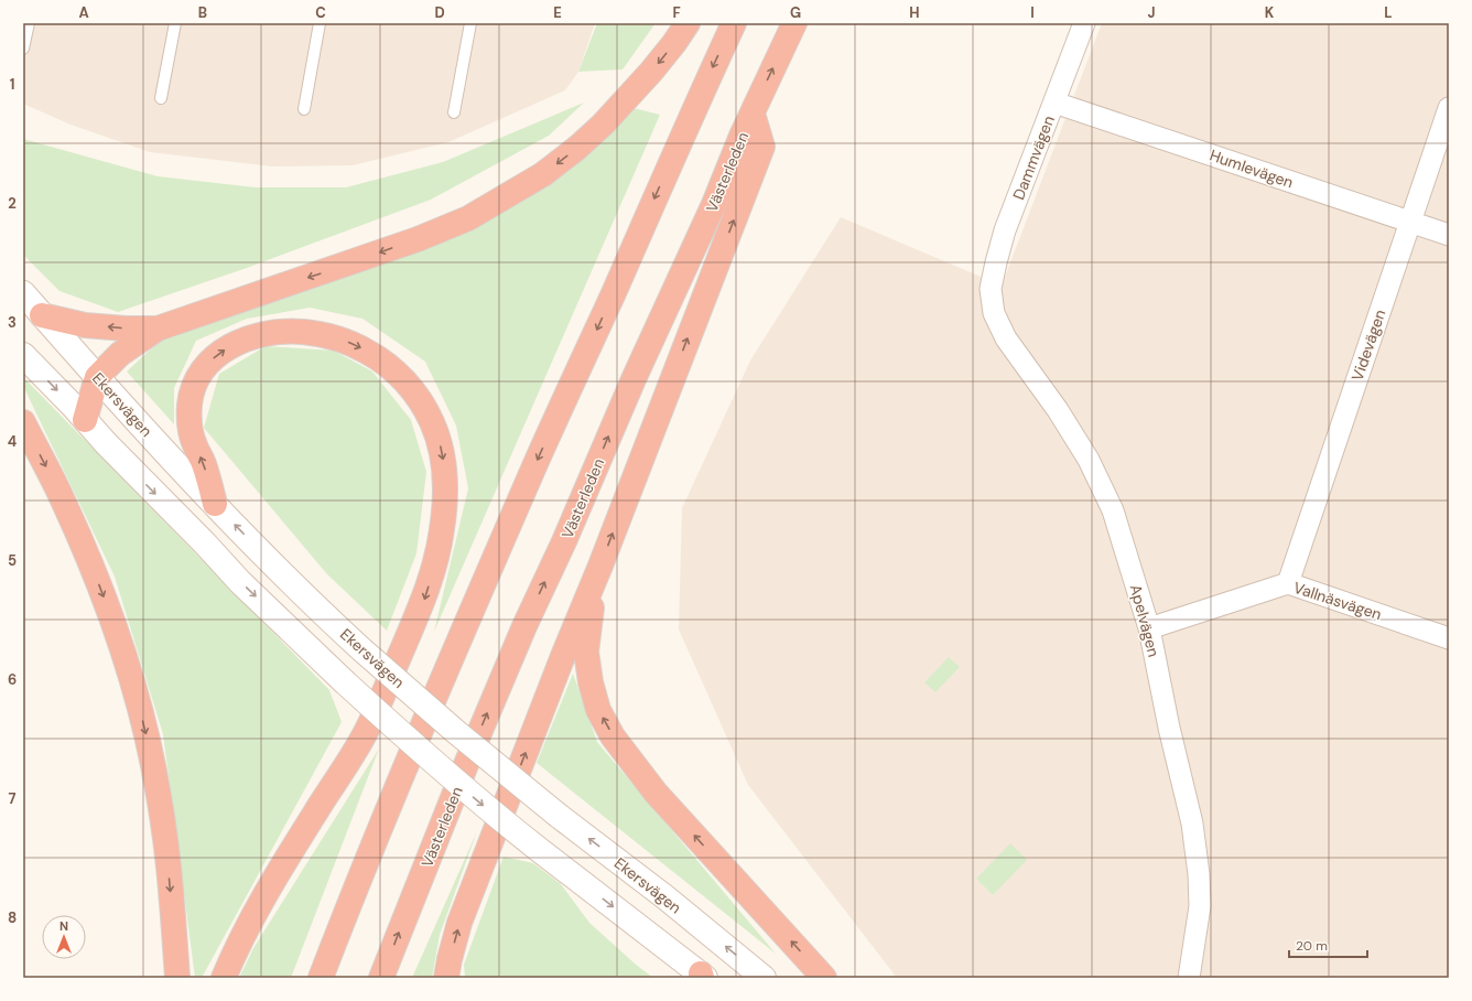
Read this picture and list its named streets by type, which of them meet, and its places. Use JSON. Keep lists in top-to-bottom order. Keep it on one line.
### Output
{"streets":{"highway":["Västerleden"],"main road":["Ekersvägen"],"street":["Dammvägen","Humlevägen","Videvägen","Vallnäsvägen","Apelvägen"]},"crossings":[["Dammvägen","Humlevägen"],["Dammvägen","Apelvägen"],["Humlevägen","Videvägen"],["Videvägen","Vallnäsvägen"],["Vallnäsvägen","Apelvägen"]],"scale_bar":"20 m","north":"top","grid":{"columns":["A","B","C","D","E","F","G","H","I","J","K","L"],"rows":["1","2","3","4","5","6","7","8"]}}
